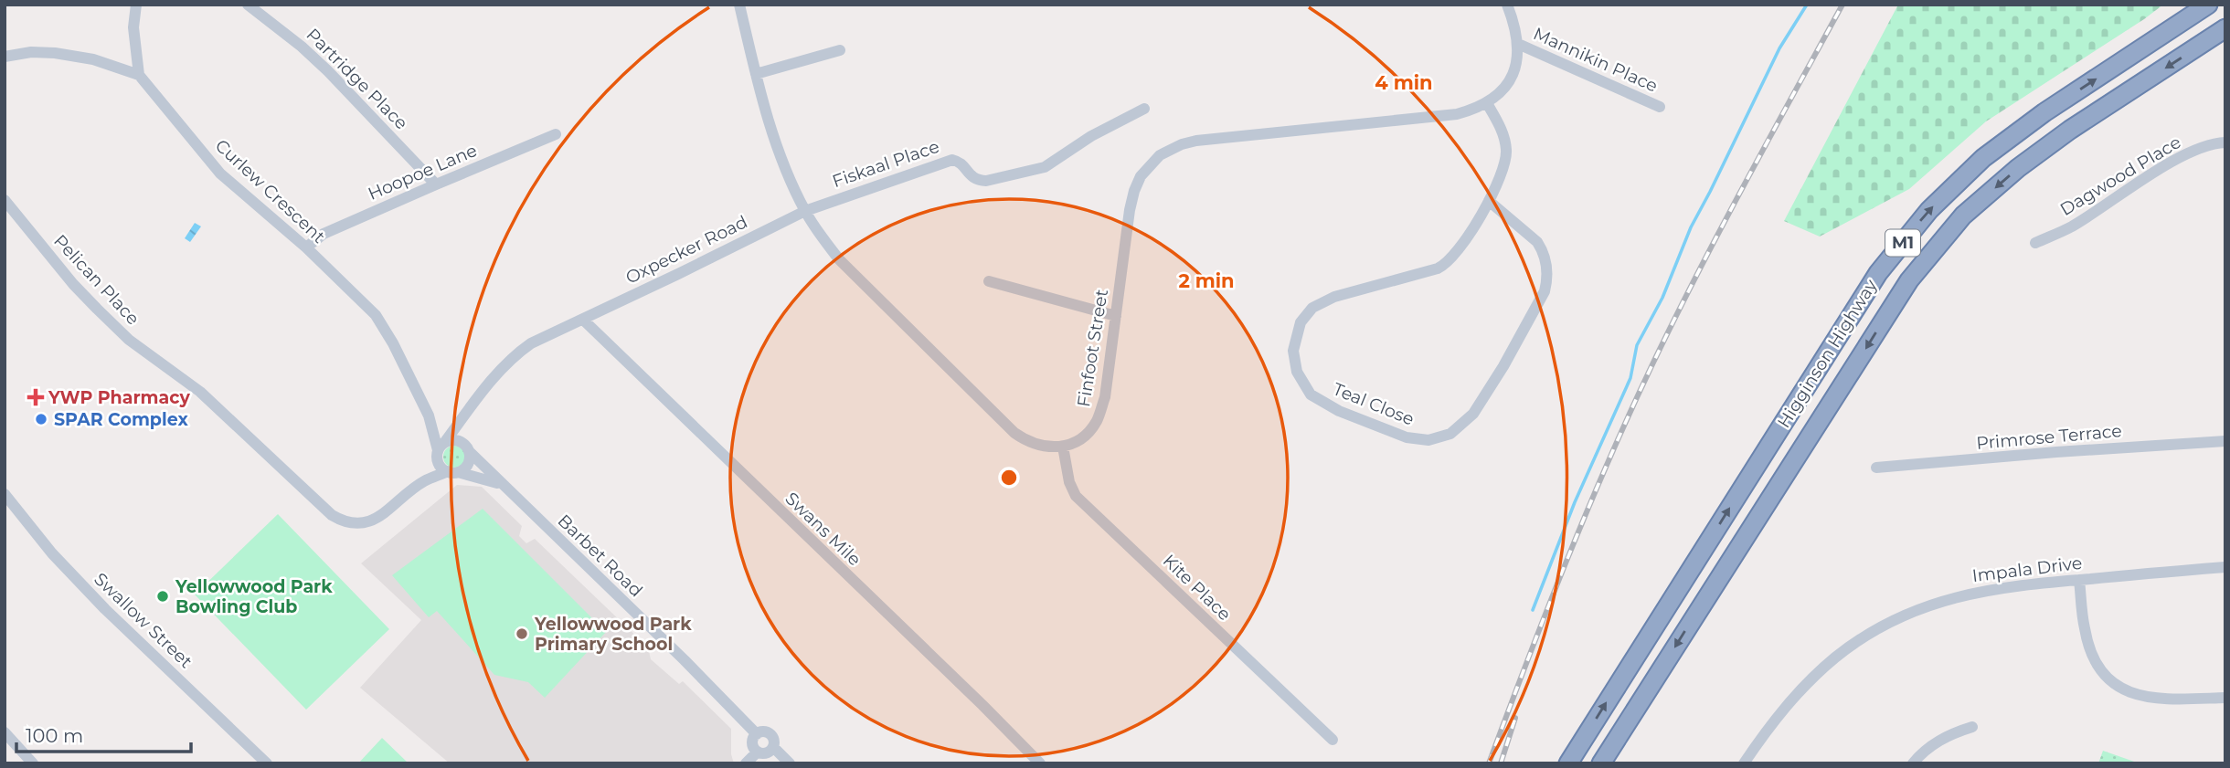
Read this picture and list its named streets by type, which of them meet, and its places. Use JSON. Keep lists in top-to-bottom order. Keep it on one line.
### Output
{"streets":{"highway":["M1","Higginson Highway"],"street":["Mannikin Place","Partridge Place","Fiskaal Place","Hoopoe Lane","Dagwood Place","Curlew Crescent","Oxpecker Road","Pelican Place","Finfoot Street","Teal Close","Primrose Terrace","Swans Mile","Barbet Road","Impala Drive","Kite Place","Swallow Street"]},"crossings":[["Mannikin Place","Finfoot Street"],["Partridge Place","Hoopoe Lane"],["Fiskaal Place","Oxpecker Road"],["Hoopoe Lane","Curlew Crescent"],["Curlew Crescent","Oxpecker Road"],["Curlew Crescent","Barbet Road"],["Oxpecker Road","Swans Mile"],["Oxpecker Road","Barbet Road"],["Finfoot Street","Teal Close"],["Finfoot Street","Kite Place"]],"places":{"health":["YWP Pharmacy"],"other":["SPAR Complex","Yellowwood Park Bowling Club","Yellowwood Park Primary School"]},"scale_bar":"100 m","rings":["4 min","2 min"]}
